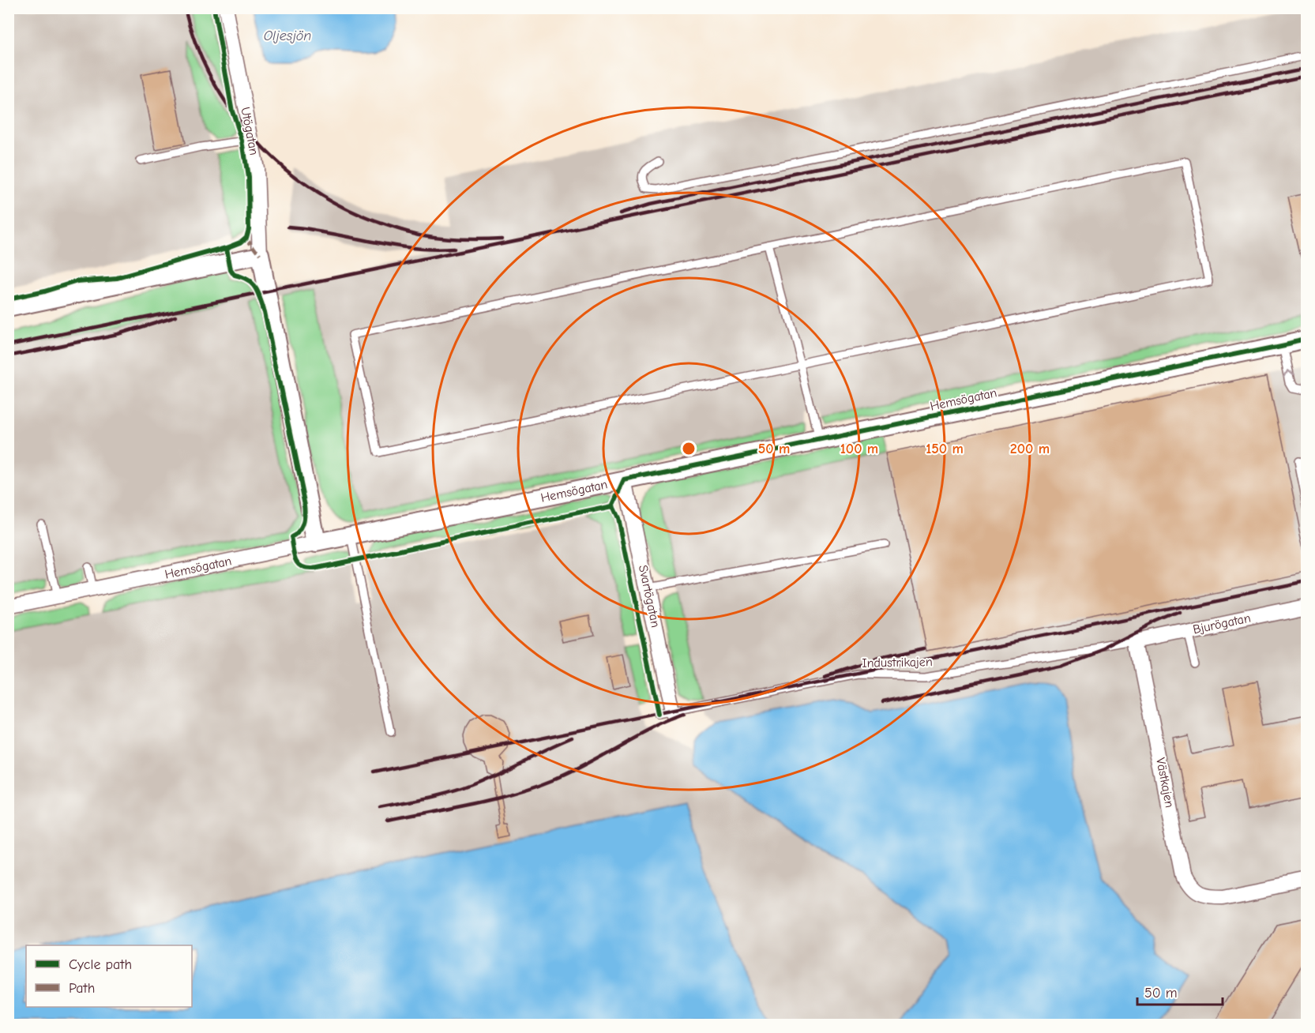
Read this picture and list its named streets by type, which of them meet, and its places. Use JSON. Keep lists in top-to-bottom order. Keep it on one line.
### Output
{"streets":{"street":["Utögatan","Hemsögatan","Svartögatan","Bjurögatan","Västkajen"],"lane":["Industrikajen"]},"crossings":[["Hemsögatan","Svartögatan"],["Svartögatan","Industrikajen"],["Bjurögatan","Industrikajen"],["Bjurögatan","Västkajen"],["Industrikajen","Västkajen"]],"water":["Oljesjön"],"legend":["Cycle path","Path"],"scale_bar":"50 m","rings":["50 m","100 m","150 m","200 m"]}
